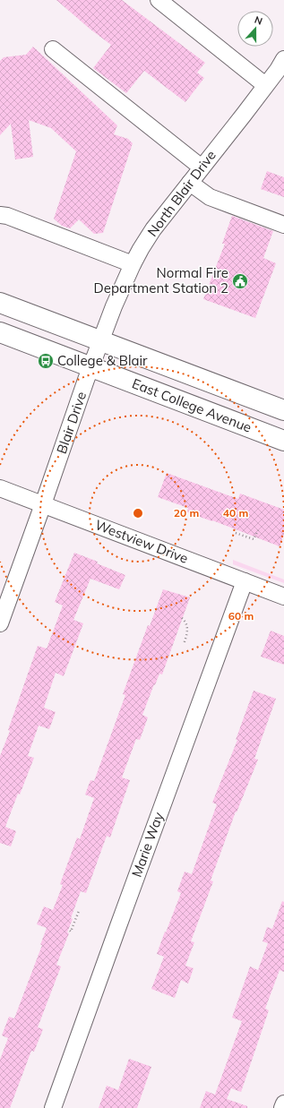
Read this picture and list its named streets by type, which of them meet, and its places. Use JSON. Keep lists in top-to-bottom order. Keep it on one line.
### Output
{"streets":{"main road":["East College Avenue"],"street":["North Blair Drive","Blair Drive","Westview Drive","Marie Way"]},"crossings":[["North Blair Drive","Blair Drive"],["East College Avenue","Blair Drive"],["Blair Drive","Westview Drive"],["Westview Drive","Marie Way"]],"places":{"public building":["Normal Fire Department Station 2"],"bus stop":["College & Blair"]},"north":"top","rings":["20 m","40 m","60 m"]}
